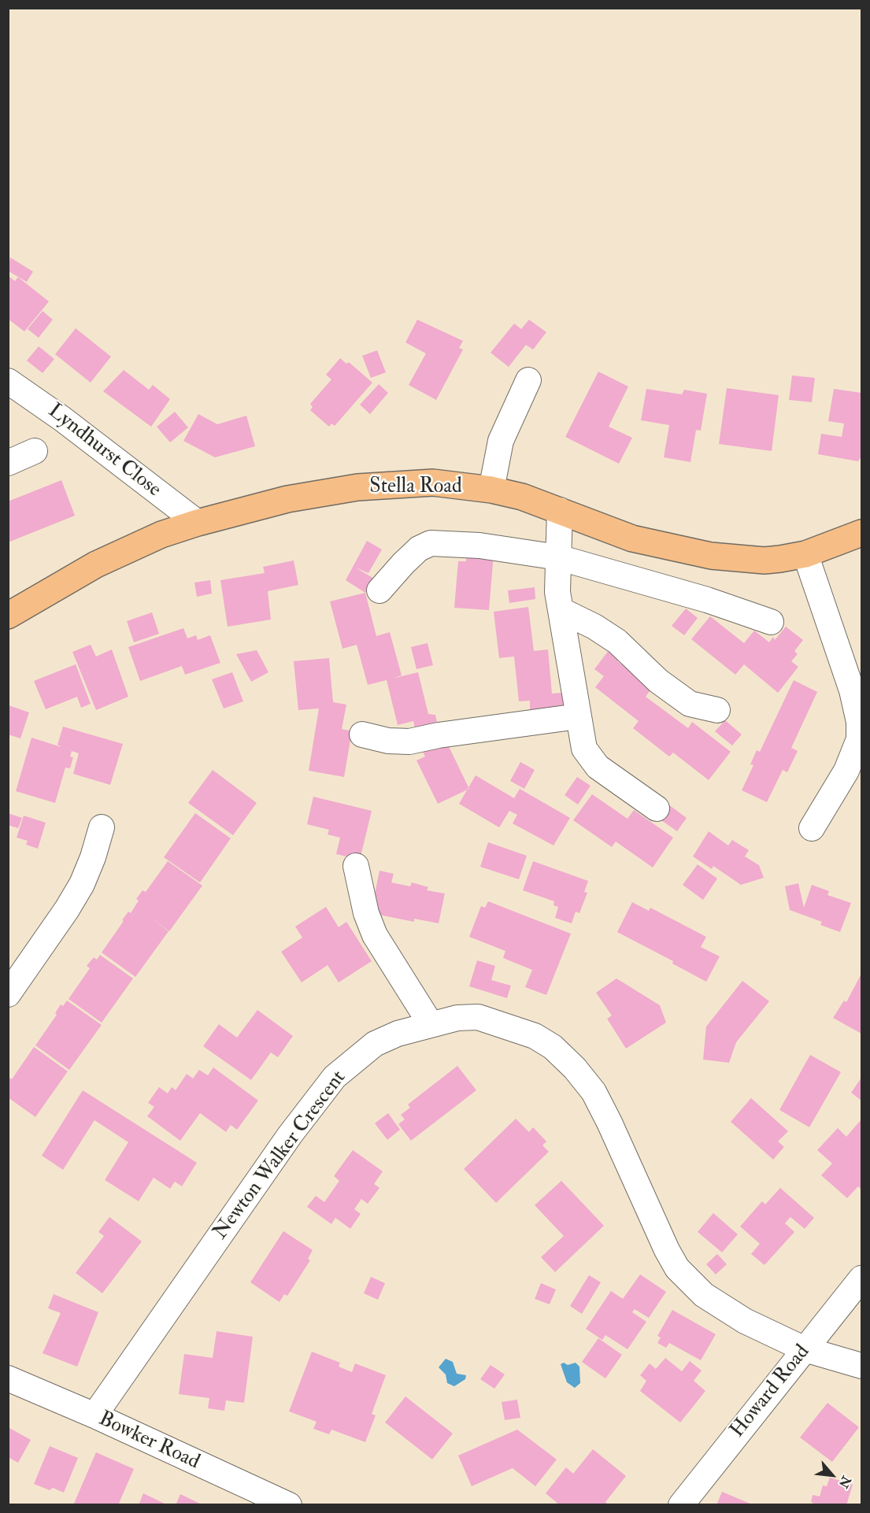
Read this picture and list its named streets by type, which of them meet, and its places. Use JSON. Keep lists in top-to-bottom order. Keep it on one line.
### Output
{"streets":{"main road":["Stella Road"],"street":["Lyndhurst Close","Newton Walker Crescent","Howard Road","Bowker Road"]},"crossings":[["Lyndhurst Close","Stella Road"],["Newton Walker Crescent","Howard Road"],["Newton Walker Crescent","Bowker Road"]],"north":"bottom right"}
